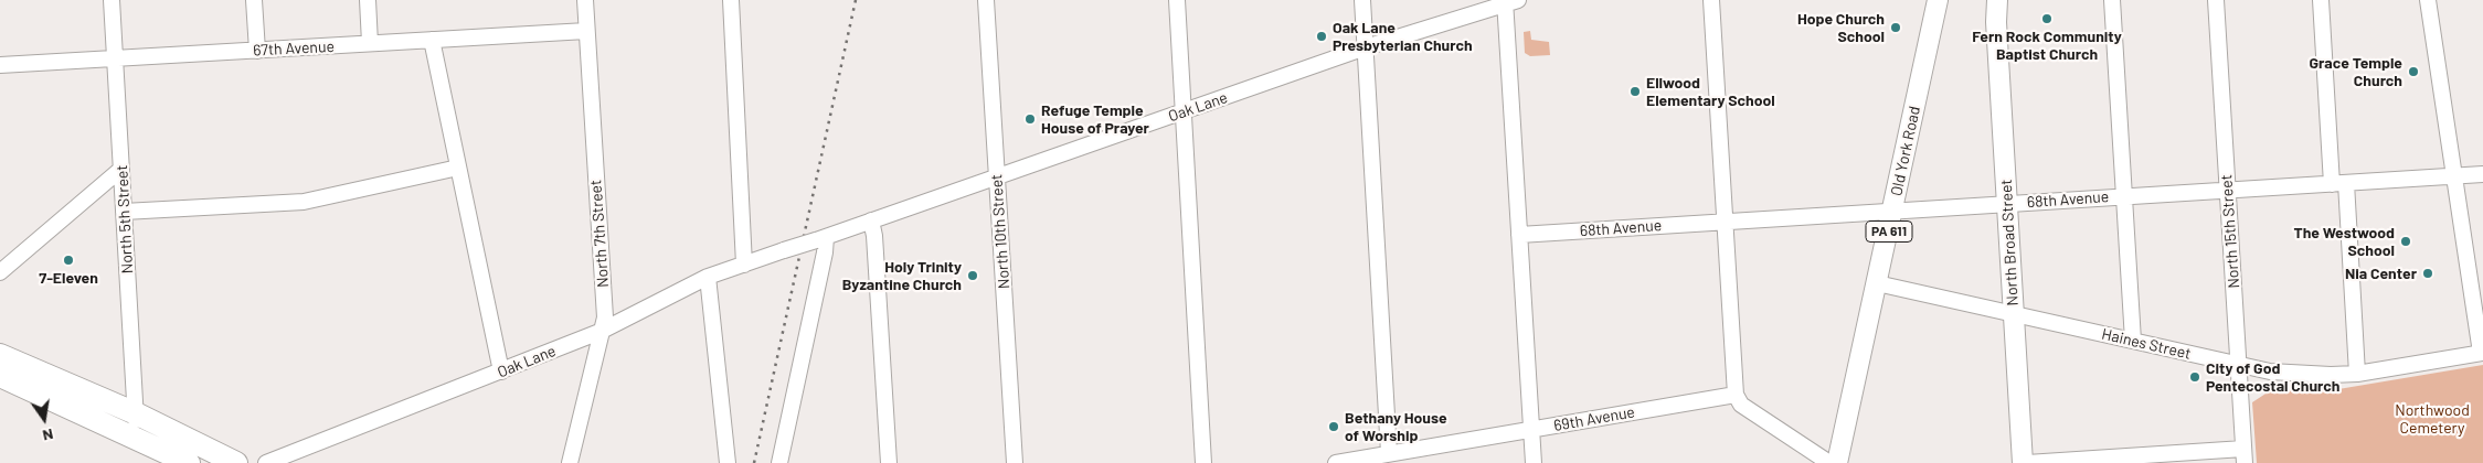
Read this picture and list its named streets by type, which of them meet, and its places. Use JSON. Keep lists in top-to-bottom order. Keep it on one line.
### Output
{"streets":{"main road":["Old York Road","PA 611","North Broad Street"],"street":["67th Avenue","Oak Lane","68th Avenue","North 5th Street","North 10th Street","North 15th Street","North 7th Street","Haines Street","69th Avenue"]},"crossings":[["67th Avenue","North 5th Street"],["67th Avenue","North 7th Street"],["Oak Lane","North 10th Street"],["Oak Lane","North 7th Street"],["Old York Road","68th Avenue"],["Old York Road","Haines Street"],["68th Avenue","North 15th Street"],["68th Avenue","North Broad Street"],["North 15th Street","Haines Street"],["North Broad Street","Haines Street"]],"parks":["Northwood Cemetery"],"places":["Fern Rock Community Baptist Church","Hope Church School","Oak Lane Presbyterian Church","Grace Temple Church","Ellwood Elementary School","Refuge Temple House of Prayer","The Westwood School","7-Eleven","Nia Center","Holy Trinity Byzantine Church","City of God Pentecostal Church","Bethany House of Worship"],"north":"bottom"}
